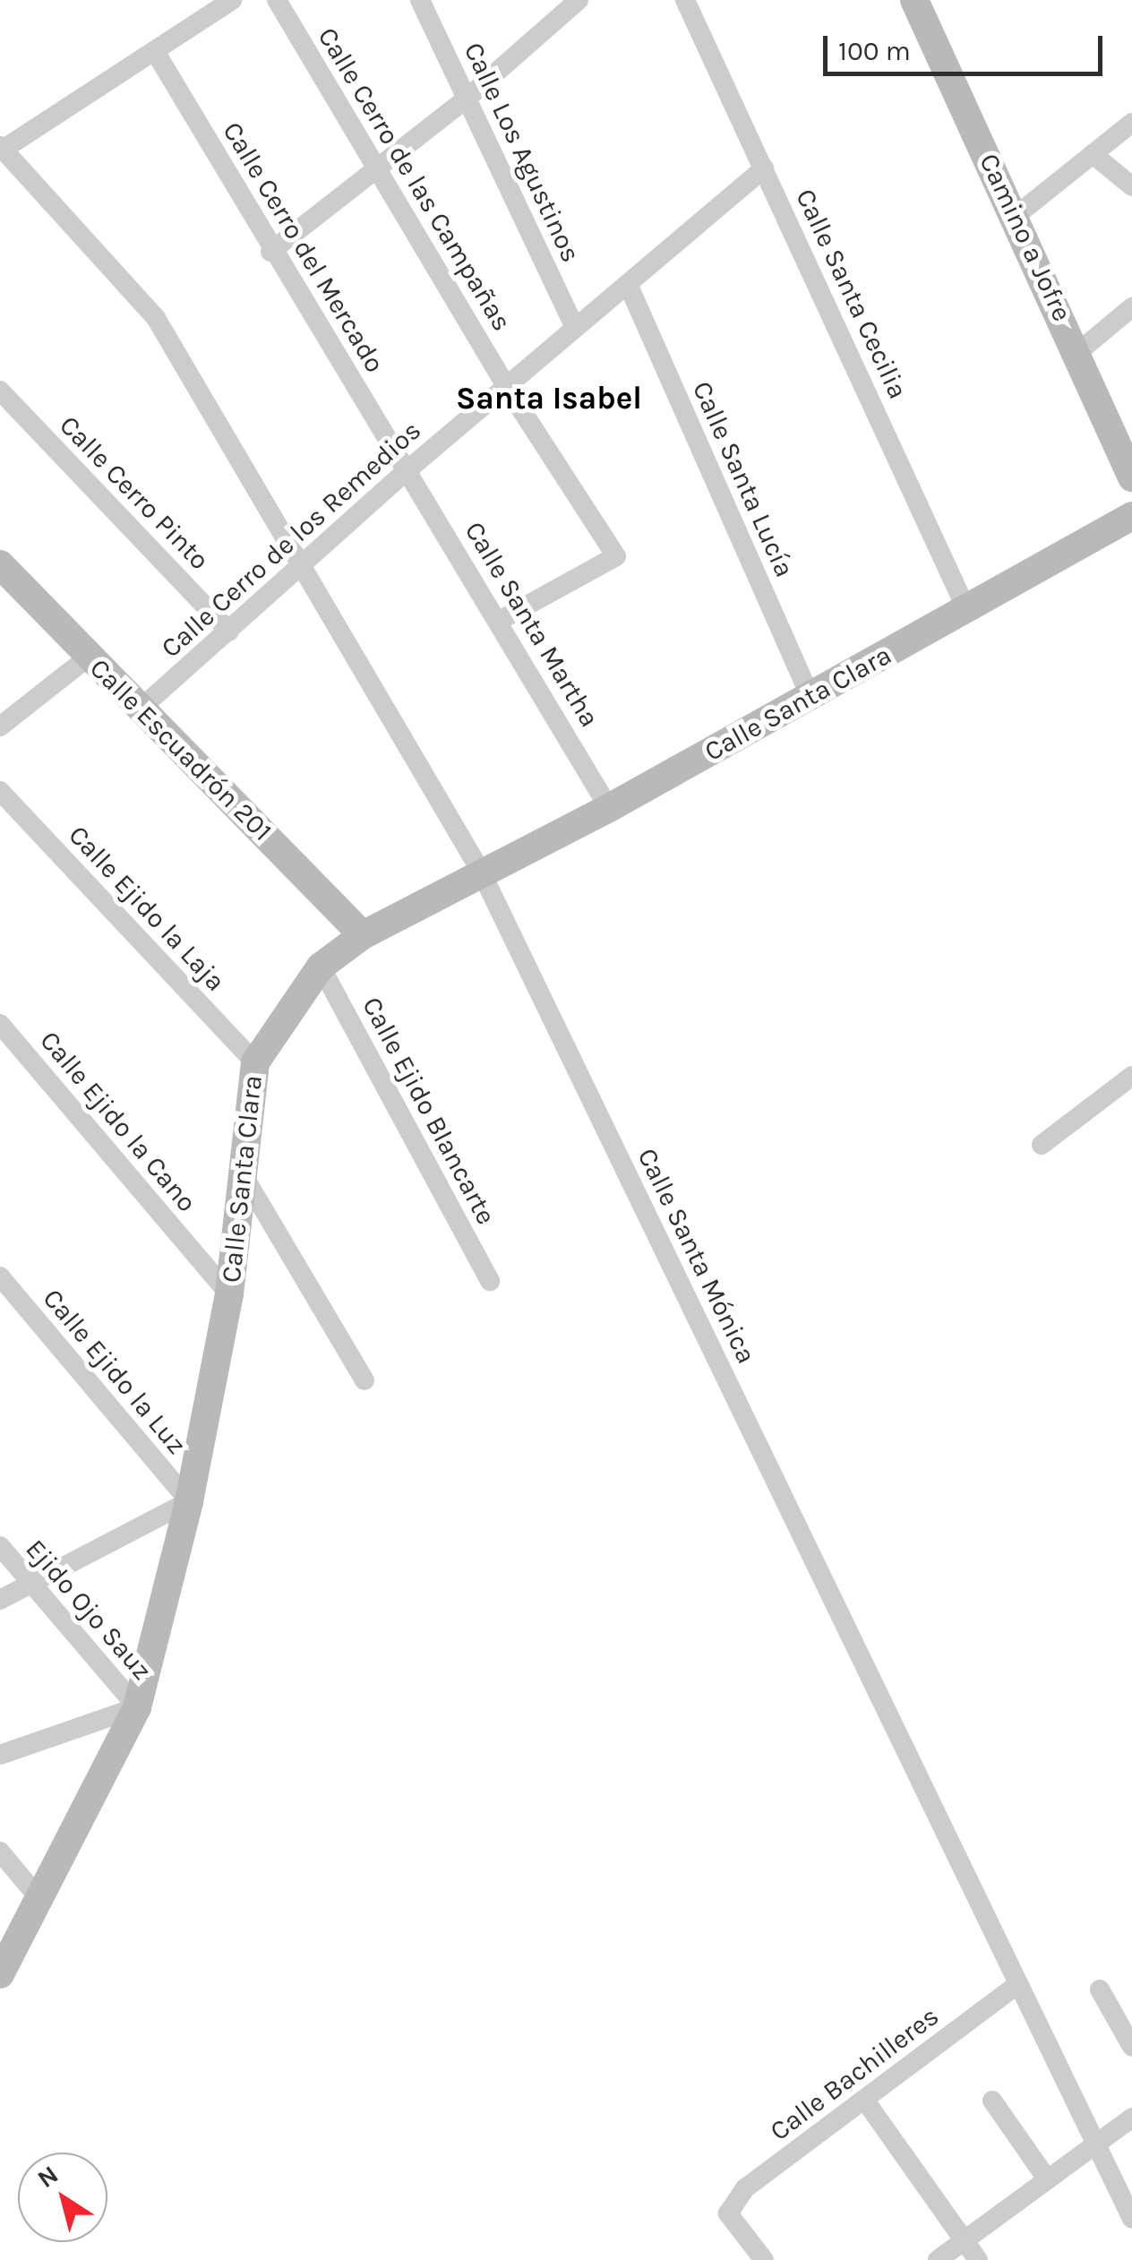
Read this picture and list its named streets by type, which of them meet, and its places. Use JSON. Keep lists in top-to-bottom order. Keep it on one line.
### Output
{"streets":{"street":["Calle Los Agustinos","Calle Cerro de las Campañas","Camino a Jofre","Calle Cerro del Mercado","Calle Santa Cecilia","Calle Santa Lucía","Calle Cerro Pinto","Calle Cerro de los Remedios","Calle Santa Martha","Calle Santa Clara","Calle Escuadrón 201","Calle Ejido la Laja","Calle Ejido Blancarte","Calle Ejido la Cano","Calle Santa Mónica","Calle Ejido la Luz","Ejido Ojo Sauz","Calle Bachilleres"]},"crossings":[["Calle Los Agustinos","Calle Cerro de los Remedios"],["Calle Cerro de las Campañas","Calle Cerro de los Remedios"],["Calle Cerro de las Campañas","Calle Santa Martha"],["Calle Cerro del Mercado","Calle Cerro de los Remedios"],["Calle Cerro del Mercado","Calle Santa Martha"],["Calle Santa Cecilia","Calle Cerro de los Remedios"],["Calle Santa Cecilia","Calle Santa Clara"],["Calle Santa Lucía","Calle Cerro de los Remedios"],["Calle Santa Lucía","Calle Santa Clara"],["Calle Cerro Pinto","Calle Cerro de los Remedios"],["Calle Cerro de los Remedios","Calle Santa Martha"],["Calle Cerro de los Remedios","Calle Escuadrón 201"],["Calle Cerro de los Remedios","Calle Santa Mónica"],["Calle Santa Martha","Calle Santa Clara"],["Calle Santa Clara","Calle Escuadrón 201"],["Calle Santa Clara","Calle Ejido la Laja"],["Calle Santa Clara","Calle Ejido Blancarte"],["Calle Santa Clara","Calle Ejido la Cano"],["Calle Santa Clara","Calle Santa Mónica"],["Calle Santa Clara","Calle Ejido la Luz"],["Calle Santa Clara","Ejido Ojo Sauz"],["Calle Santa Mónica","Calle Bachilleres"]],"districts":["Santa Isabel"],"scale_bar":"100 m","north":"top left"}
